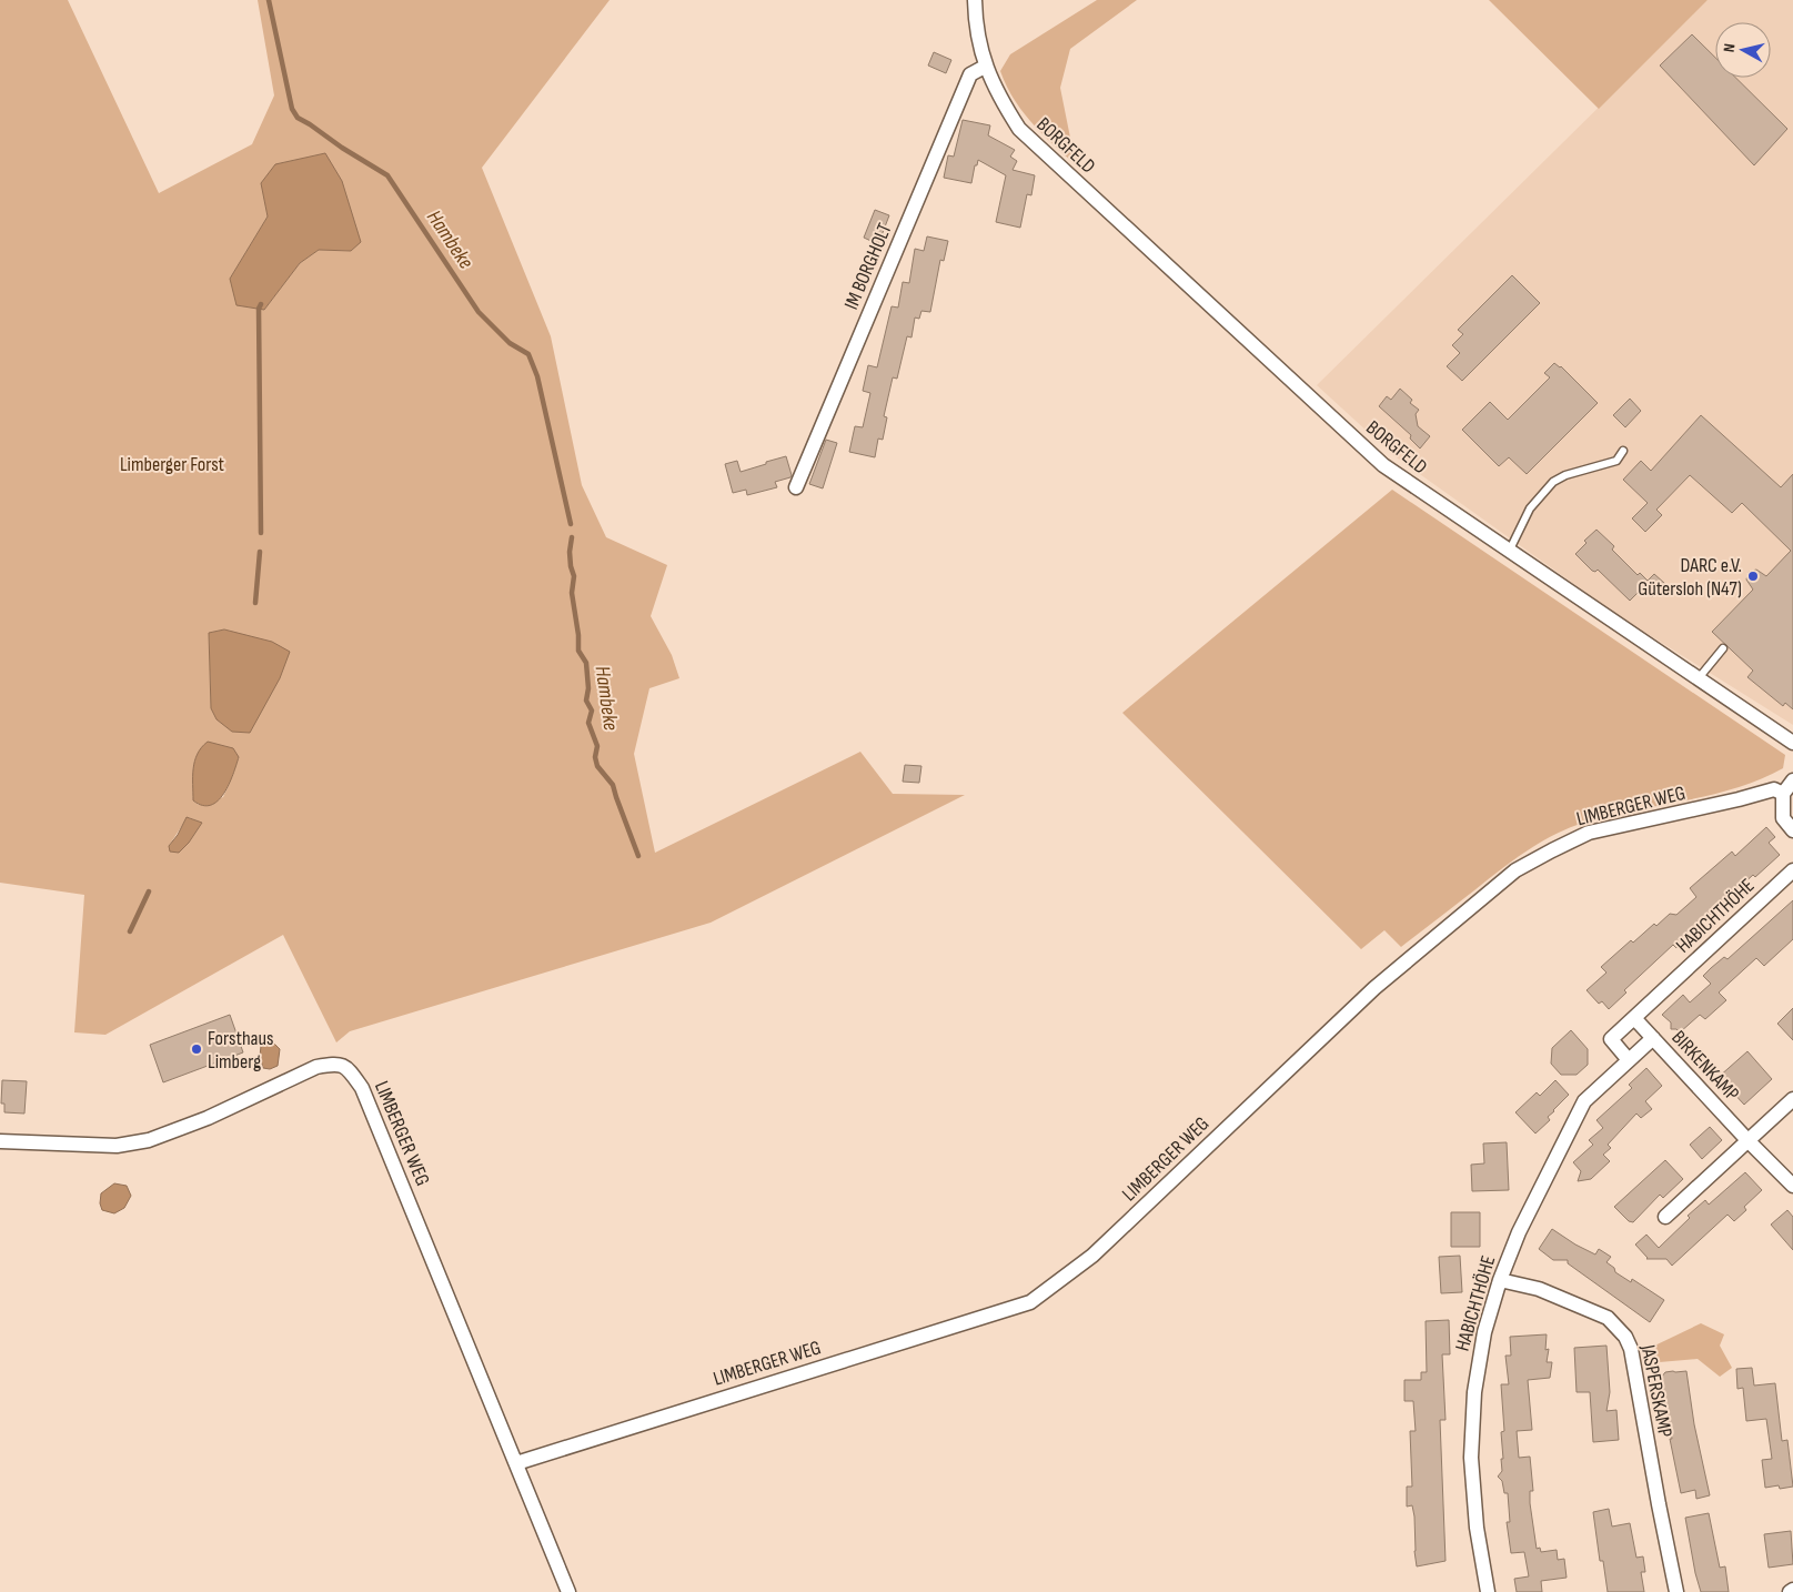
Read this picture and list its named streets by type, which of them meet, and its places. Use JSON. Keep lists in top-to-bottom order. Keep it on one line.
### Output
{"streets":{"street":["BORGFELD","IM BORGHOLT","LIMBERGER WEG","HABICHTHÖHE","BIRKENKAMP","JASPERSKAMP"]},"crossings":[["BORGFELD","IM BORGHOLT"],["HABICHTHÖHE","BIRKENKAMP"],["HABICHTHÖHE","JASPERSKAMP"]],"water":["Hambeke"],"parks":["Limberger Forst"],"places":["DARC e.V. Gütersloh (N47)","Forsthaus Limberg"],"north":"left"}
